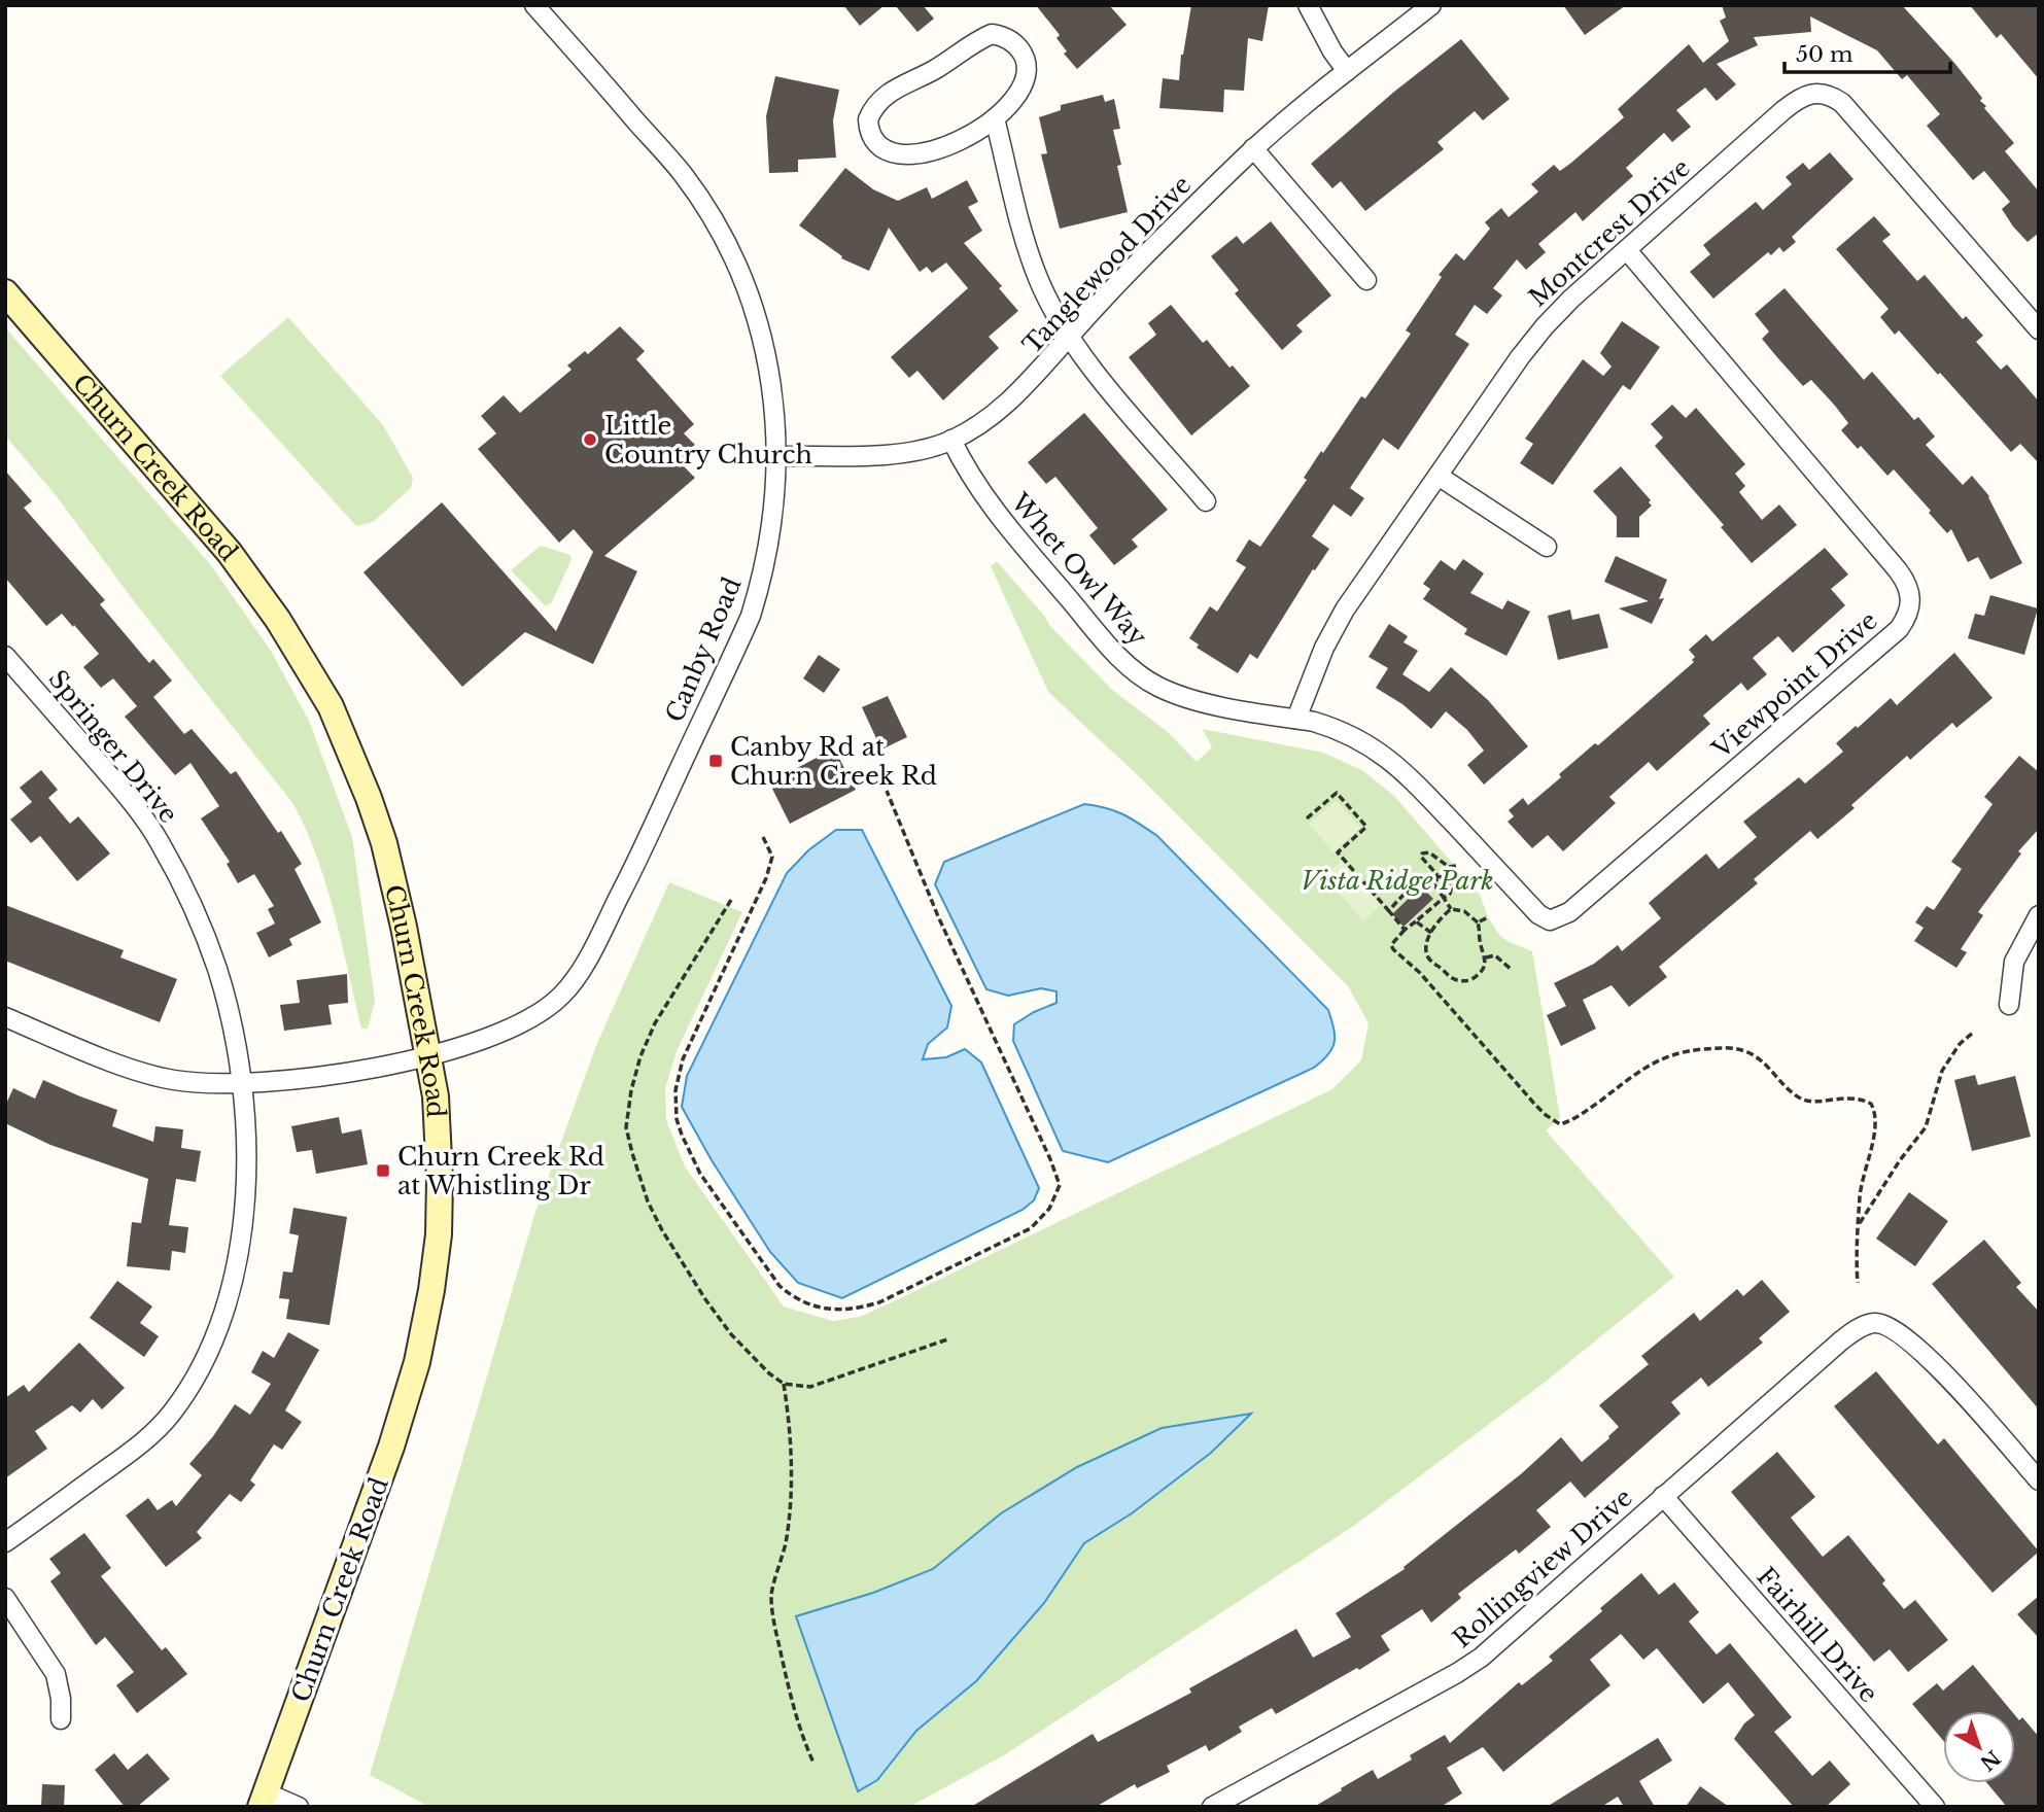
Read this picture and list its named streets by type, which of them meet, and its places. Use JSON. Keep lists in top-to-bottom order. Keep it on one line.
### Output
{"streets":{"main road":["Churn Creek Road"],"street":["Montcrest Drive","Tanglewood Drive","Whet Owl Way","Canby Road","Viewpoint Drive","Springer Drive","Rollingview Drive","Fairhill Drive"]},"crossings":[["Montcrest Drive","Whet Owl Way"],["Montcrest Drive","Viewpoint Drive"],["Tanglewood Drive","Whet Owl Way"],["Tanglewood Drive","Canby Road"],["Churn Creek Road","Canby Road"],["Whet Owl Way","Viewpoint Drive"],["Canby Road","Springer Drive"],["Rollingview Drive","Fairhill Drive"]],"parks":["Vista Ridge Park"],"places":{"other":["Little Country Church"],"transit":["Canby Rd at Churn Creek Rd","Churn Creek Rd at Whistling Dr"]},"scale_bar":"50 m","north":"bottom right"}
